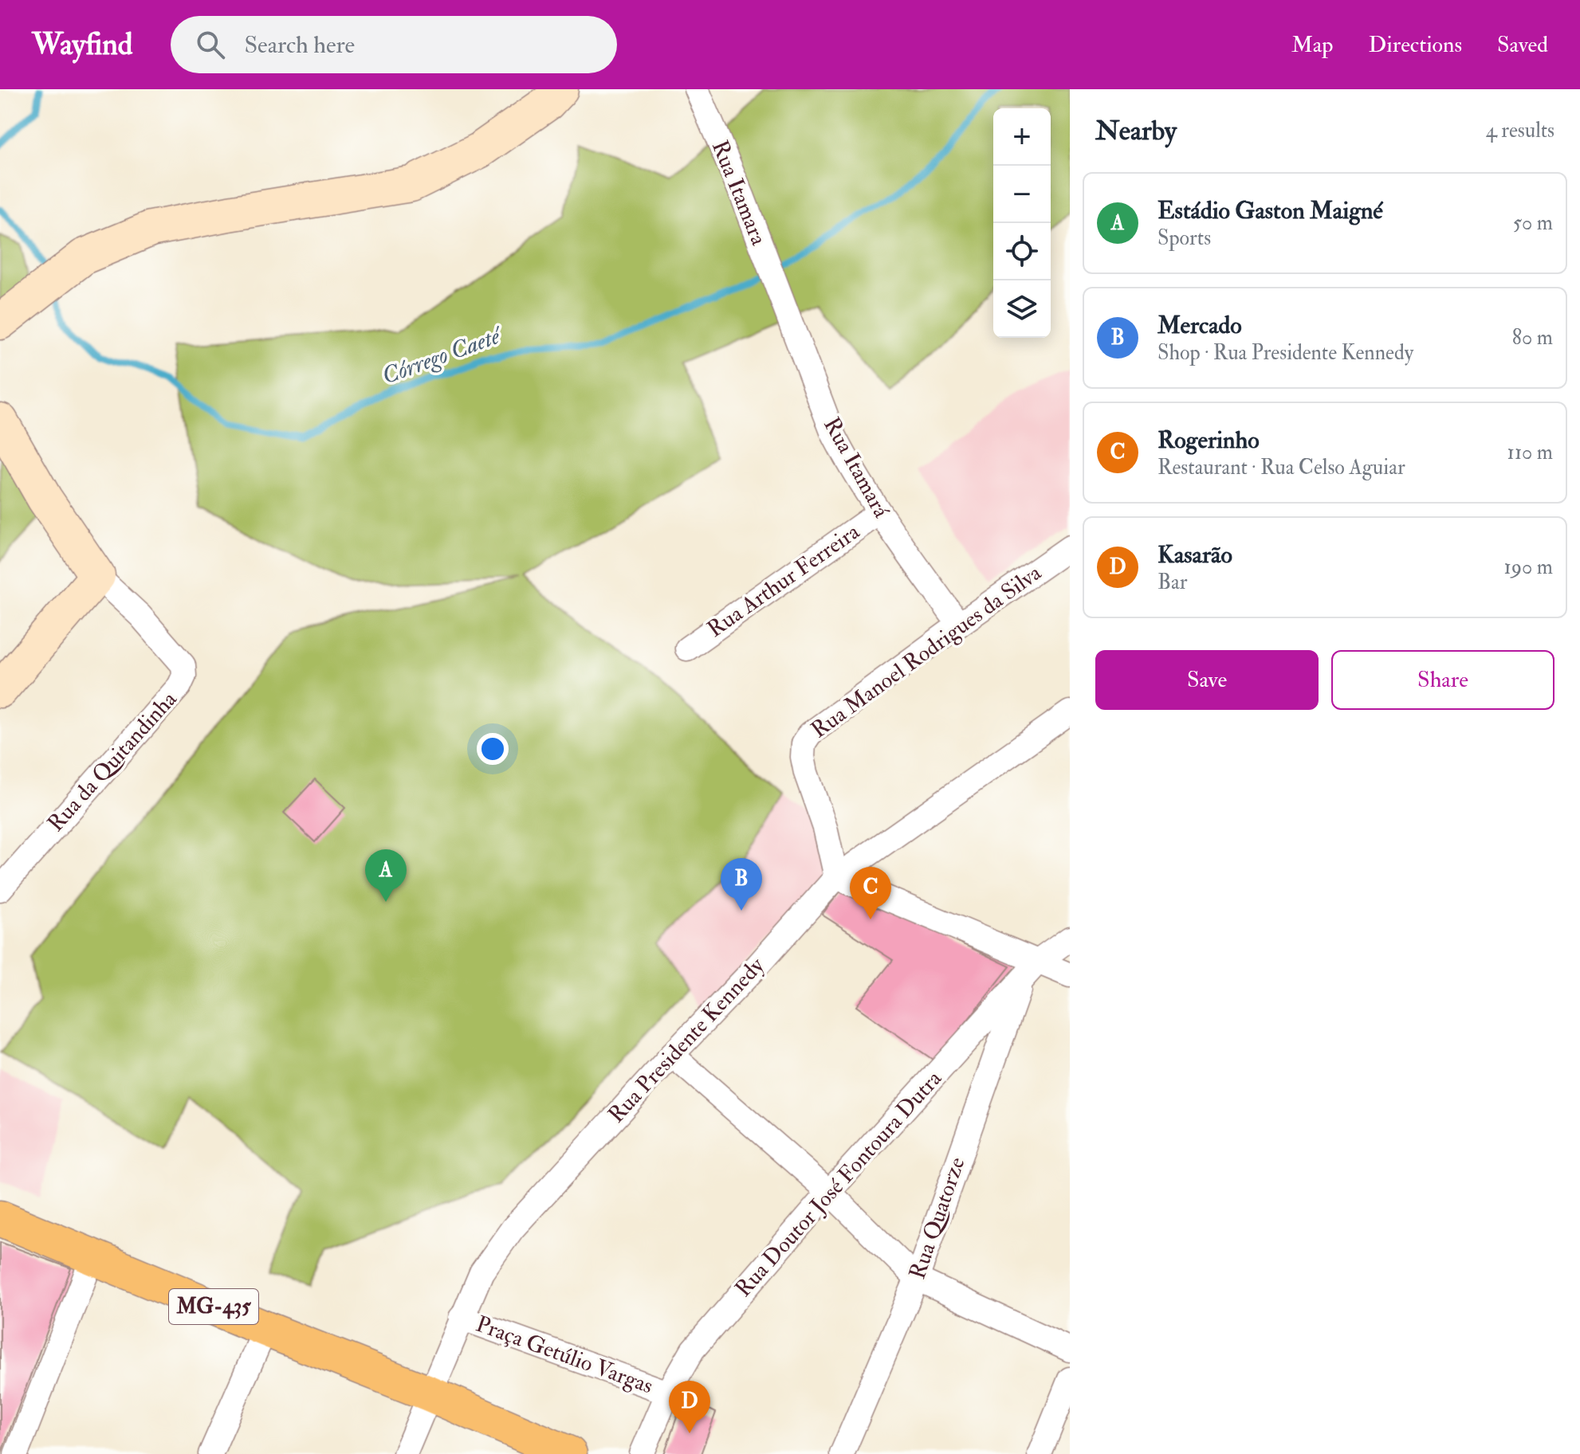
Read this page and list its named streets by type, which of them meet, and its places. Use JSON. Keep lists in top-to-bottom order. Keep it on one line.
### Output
{"streets":{"main road":["MG-435"],"street":["Rua Itamara","Rua Itamará","Rua Arthur Ferreira","Rua Manoel Rodrigues da Silva","Rua da Quitandinha","Rua Presidente Kennedy","Rua Doutor José Fontoura Dutra","Rua Quatorze","Praça Getúlio Vargas"]},"crossings":[["Rua Itamara","Rua Itamará"],["Rua Itamará","Rua Arthur Ferreira"],["Rua Itamará","Rua Manoel Rodrigues da Silva"],["Rua Manoel Rodrigues da Silva","Rua Presidente Kennedy"],["Rua Presidente Kennedy","MG-435"],["Rua Presidente Kennedy","Praça Getúlio Vargas"],["Rua Doutor José Fontoura Dutra","Rua Quatorze"],["Rua Doutor José Fontoura Dutra","Praça Getúlio Vargas"]],"water":["Córrego Caeté"],"page":{"header":"Wayfind","search":"Search here","nav":["Map","Directions","Saved"],"heading":["Nearby","4 results"],"map_buttons":["+","−"],"list":[{"mark":"A","name":"Estádio Gaston Maigné","note":"Sports","value":"50 m"},{"mark":"B","name":"Mercado","note":"Shop · Rua Presidente Kennedy","value":"80 m"},{"mark":"C","name":"Rogerinho","note":"Restaurant · Rua Celso Aguiar","value":"110 m"},{"mark":"D","name":"Kasarão","note":"Bar","value":"190 m"}],"buttons":["Save","Share"],"pins":["A","B","C","D"]}}
